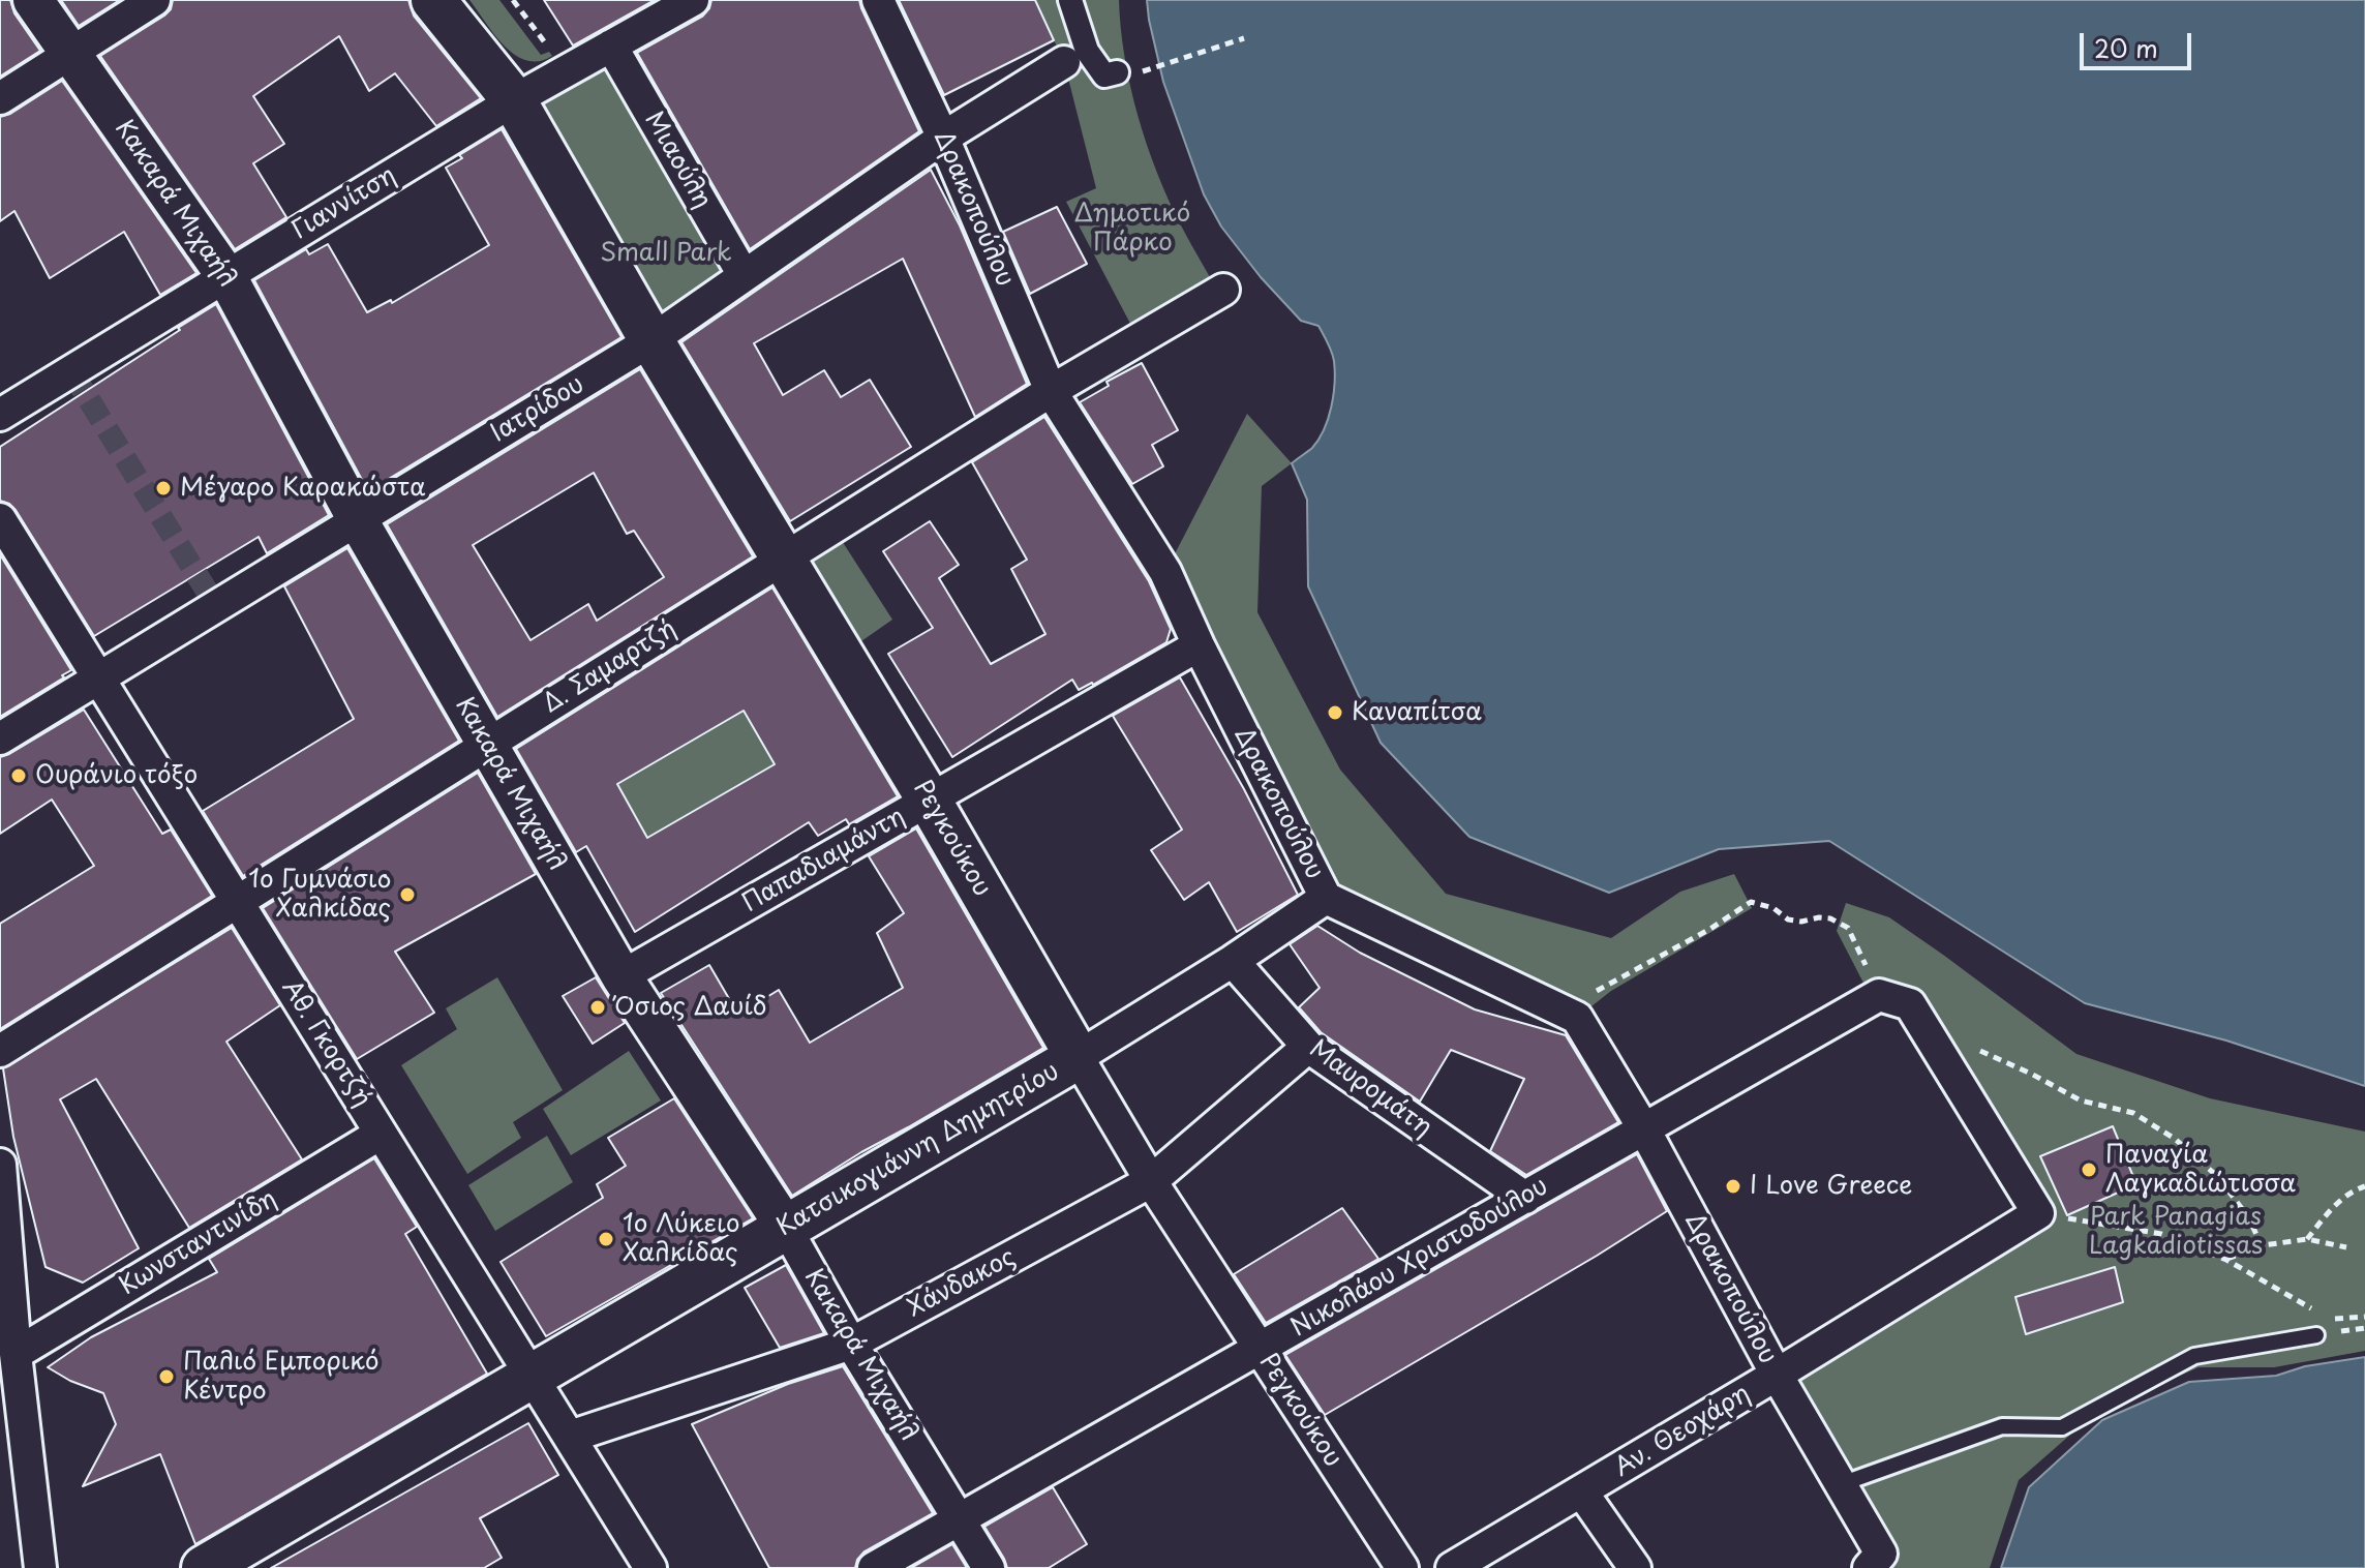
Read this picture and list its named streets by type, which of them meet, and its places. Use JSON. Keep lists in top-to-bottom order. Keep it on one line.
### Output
{"streets":{"main road":["Ρεγκούκου","Κατσικογιάννη Δημητρίου"],"street":["Μιαούλη","Κακαρά Μιχαήλ","Γιαννίτση","Δρακοπούλου","Ιατρίδου","Δ. Σαμαρτζή","Παπαδιαμάντη","Αθ. Γκορτζή","Μαυρομάτη","Κωνσταντινίδη","Νικολάου Χριστοδούλου","Χάνδακος","Αν. Θεοχάρη"]},"crossings":[["Μιαούλη","Γιαννίτση"],["Μιαούλη","Ιατρίδου"],["Κακαρά Μιχαήλ","Γιαννίτση"],["Κακαρά Μιχαήλ","Ιατρίδου"],["Κακαρά Μιχαήλ","Δ. Σαμαρτζή"],["Κακαρά Μιχαήλ","Παπαδιαμάντη"],["Κακαρά Μιχαήλ","Κατσικογιάννη Δημητρίου"],["Κακαρά Μιχαήλ","Νικολάου Χριστοδούλου"],["Κακαρά Μιχαήλ","Χάνδακος"],["Γιαννίτση","Ρεγκούκου"],["Δρακοπούλου","Ιατρίδου"],["Δρακοπούλου","Δ. Σαμαρτζή"],["Δρακοπούλου","Παπαδιαμάντη"],["Δρακοπούλου","Κατσικογιάννη Δημητρίου"],["Δρακοπούλου","Νικολάου Χριστοδούλου"],["Δρακοπούλου","Αν. Θεοχάρη"],["Ιατρίδου","Ρεγκούκου"],["Ιατρίδου","Αθ. Γκορτζή"],["Δ. Σαμαρτζή","Ρεγκούκου"],["Δ. Σαμαρτζή","Αθ. Γκορτζή"],["Ρεγκούκου","Παπαδιαμάντη"],["Ρεγκούκου","Κατσικογιάννη Δημητρίου"],["Ρεγκούκου","Νικολάου Χριστοδούλου"],["Ρεγκούκου","Χάνδακος"],["Αθ. Γκορτζή","Κατσικογιάννη Δημητρίου"],["Αθ. Γκορτζή","Κωνσταντινίδη"],["Αθ. Γκορτζή","Χάνδακος"],["Μαυρομάτη","Κατσικογιάννη Δημητρίου"],["Μαυρομάτη","Νικολάου Χριστοδούλου"],["Μαυρομάτη","Χάνδακος"]],"parks":["Δημοτικό Πάρκο","Small Park","Park Panagias Lagkadiotissas"],"places":["Μέγαρο Καρακώστα","Καναπίτσα","Ουράνιο τόξο","1ο Γυμνάσιο Χαλκίδας","Όσιος Δαυίδ","Παναγία Λαγκαδιώτισσα","I Love Greece","1ο Λύκειο Χαλκίδας","Παλιό Εμπορικό Κέντρο"],"scale_bar":"20 m"}
